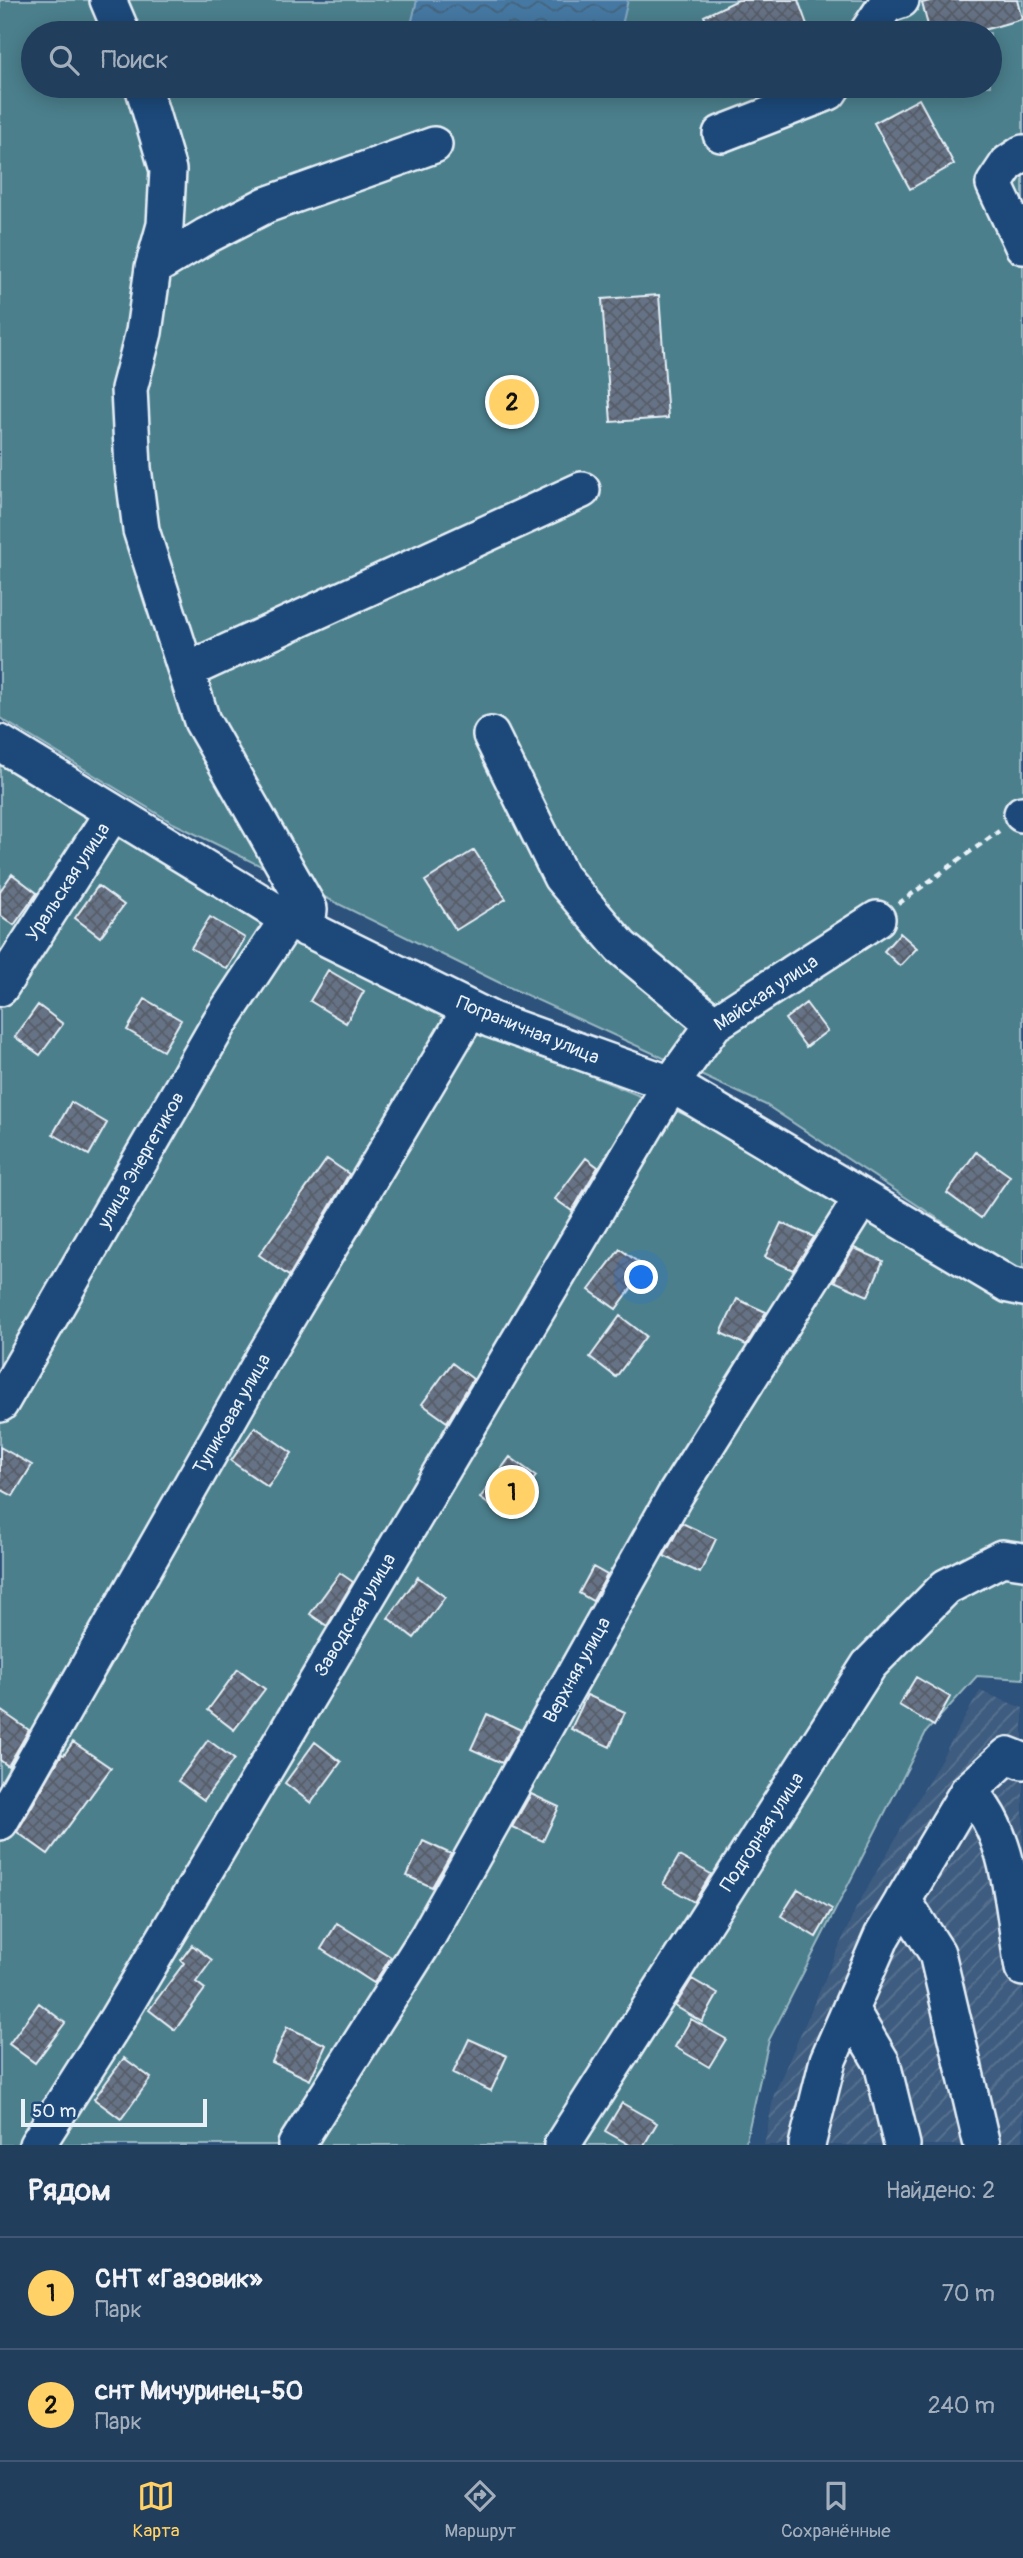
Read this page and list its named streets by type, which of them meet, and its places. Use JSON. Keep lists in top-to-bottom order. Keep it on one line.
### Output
{"streets":{"street":["Уральская улица","Майская улица","Пограничная улица","улица Энергетиков","Тупиковая улица","Заводская улица","Верхняя улица","Подгорная улица"]},"crossings":[["Уральская улица","Пограничная улица"],["Майская улица","Пограничная улица"],["Майская улица","Заводская улица"],["Пограничная улица","улица Энергетиков"],["Пограничная улица","Тупиковая улица"],["Пограничная улица","Заводская улица"],["Пограничная улица","Верхняя улица"]],"scale_bar":"50 m","page":{"search":"Поиск","pins":["2","1"],"scale":"50 m","heading":["Рядом","Найдено: 2"],"list":[{"mark":"1","name":"СНТ «Газовик»","note":"Парк","value":"70 m"},{"mark":"2","name":"снт Мичуринец-50","note":"Парк","value":"240 m"}],"nav":["Карта","Маршрут","Сохранённые"]}}
